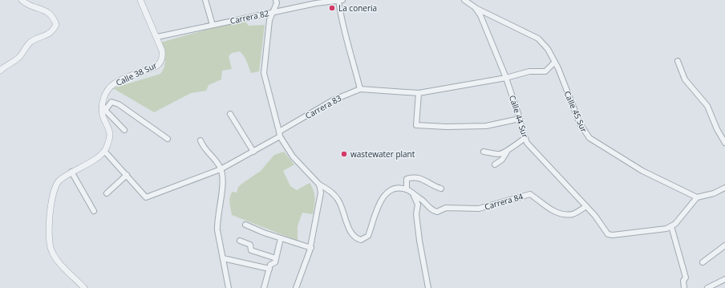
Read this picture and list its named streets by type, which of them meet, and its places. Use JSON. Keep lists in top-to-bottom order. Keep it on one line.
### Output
{"streets":{"street":["Carrera 82","Calle 38 Sur","Carrera 83","Calle 45 Sur","Calle 44 Sur","Carrera 84"]},"crossings":[["Carrera 82","Calle 38 Sur"],["Carrera 83","Calle 45 Sur"],["Carrera 83","Calle 44 Sur"],["Calle 45 Sur","Calle 44 Sur"],["Calle 44 Sur","Carrera 84"]],"places":["La coneria","wastewater plant"]}
